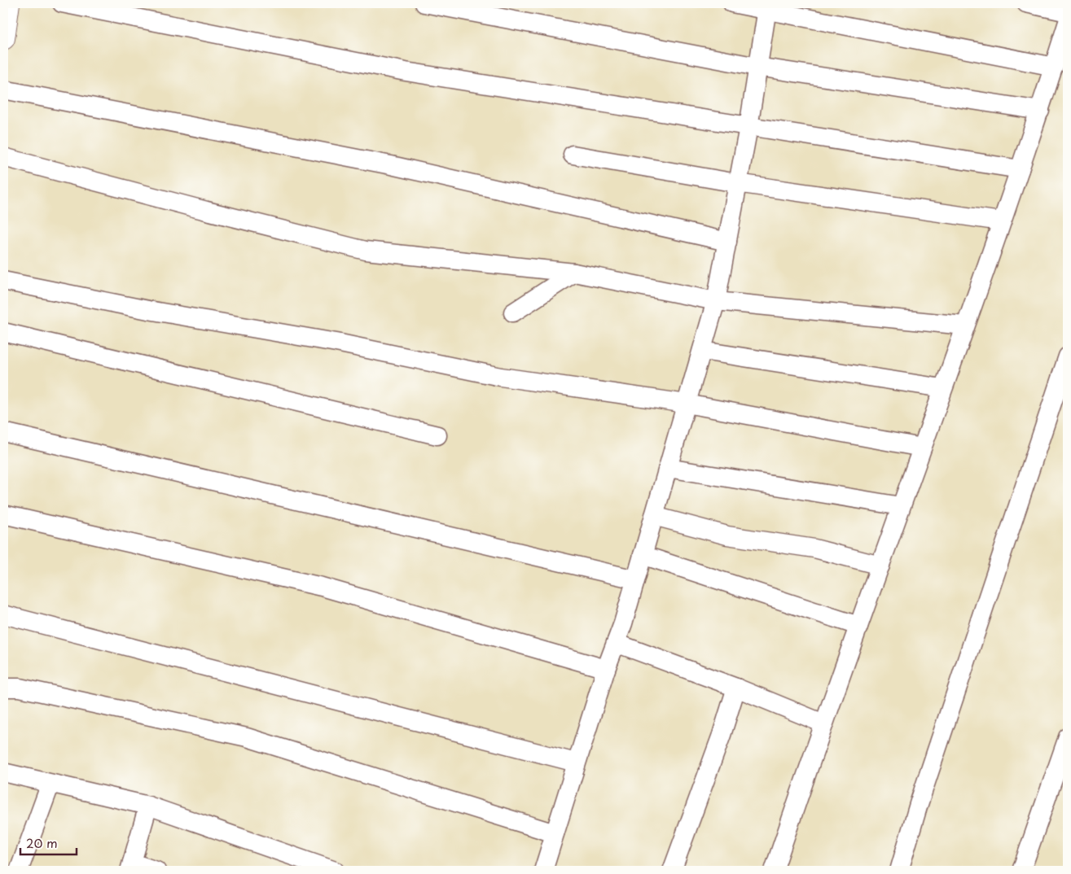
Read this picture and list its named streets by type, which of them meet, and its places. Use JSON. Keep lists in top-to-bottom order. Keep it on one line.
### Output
{"scale_bar":"20 m"}
